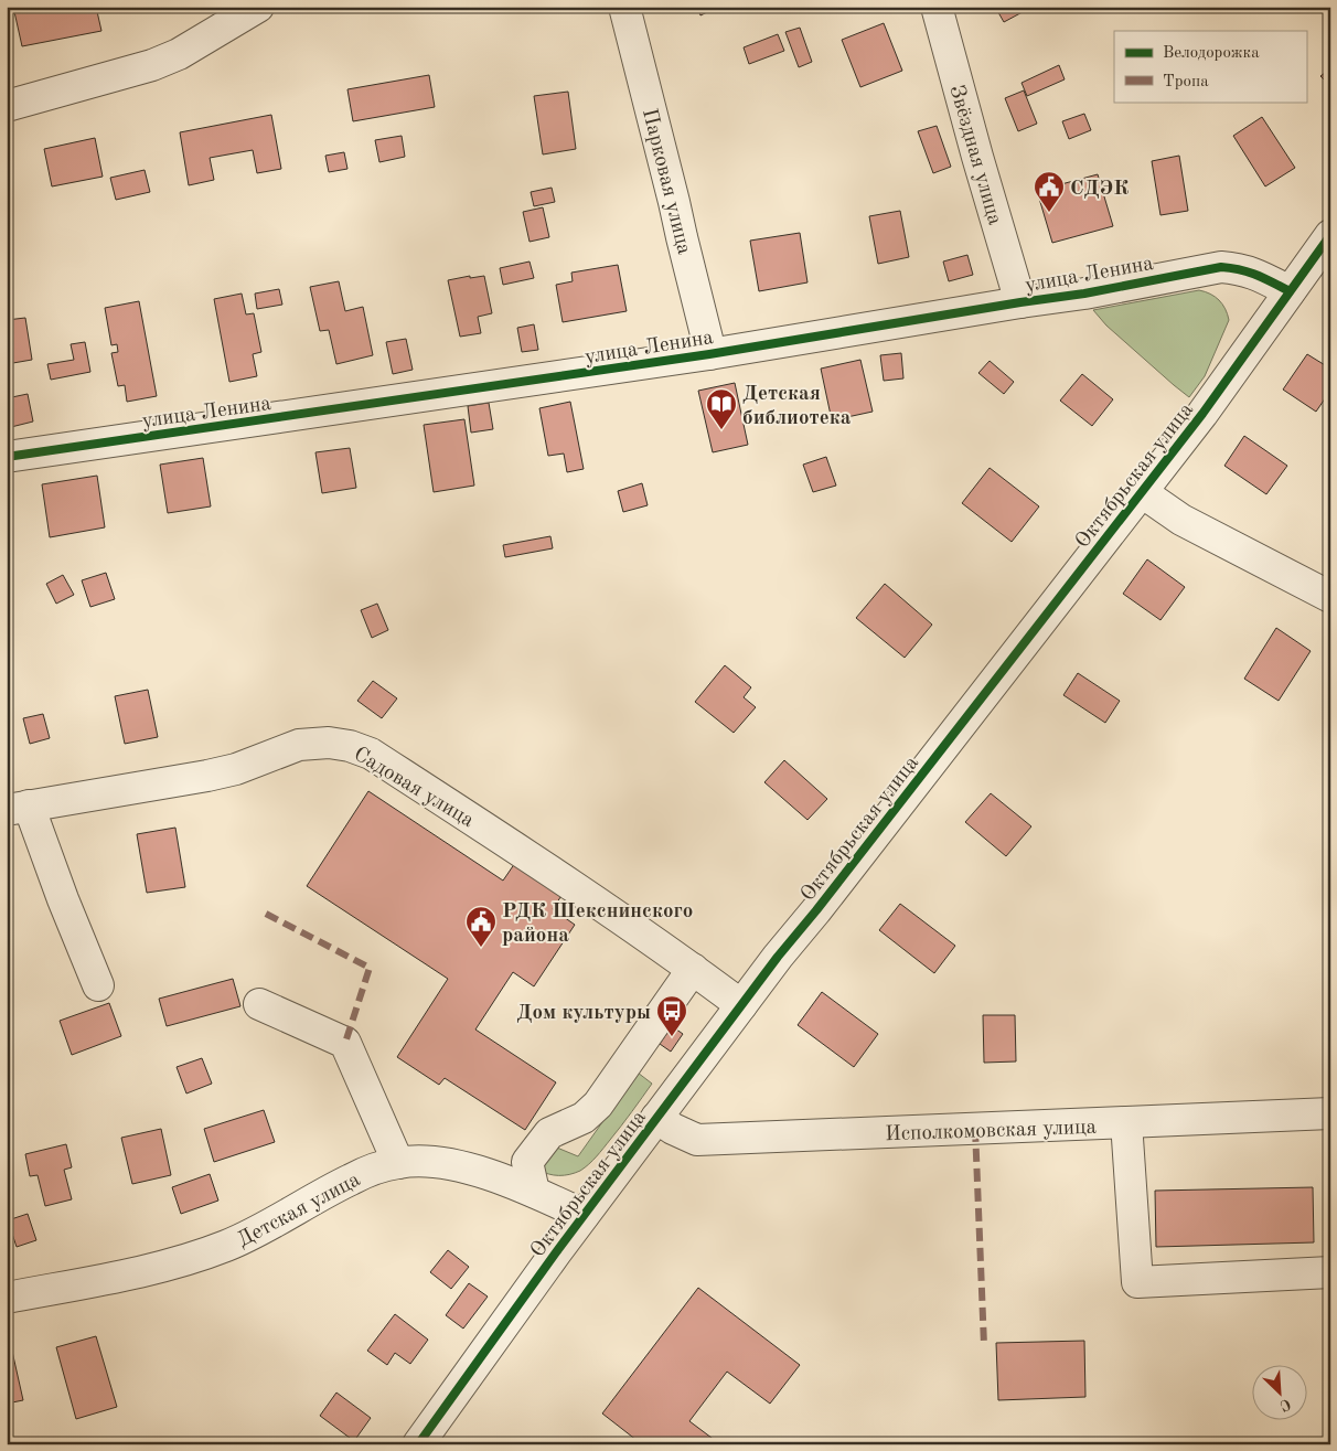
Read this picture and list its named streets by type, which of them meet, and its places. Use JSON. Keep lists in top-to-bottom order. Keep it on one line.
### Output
{"streets":{"street":["Звёздная улица","Парковая улица","улица Ленина","Октябрьская улица","Садовая улица","Исполкомовская улица","Детская улица"]},"crossings":[["Звёздная улица","улица Ленина"],["Парковая улица","улица Ленина"],["улица Ленина","Октябрьская улица"],["Октябрьская улица","Садовая улица"],["Октябрьская улица","Исполкомовская улица"],["Октябрьская улица","Детская улица"]],"places":{"public building":["СДЭК","РДК Шекснинского района"],"library":["Детская библиотека"],"bus stop":["Дом культуры"]},"legend":["Велодорожка","Тропа"],"north":"bottom right"}
